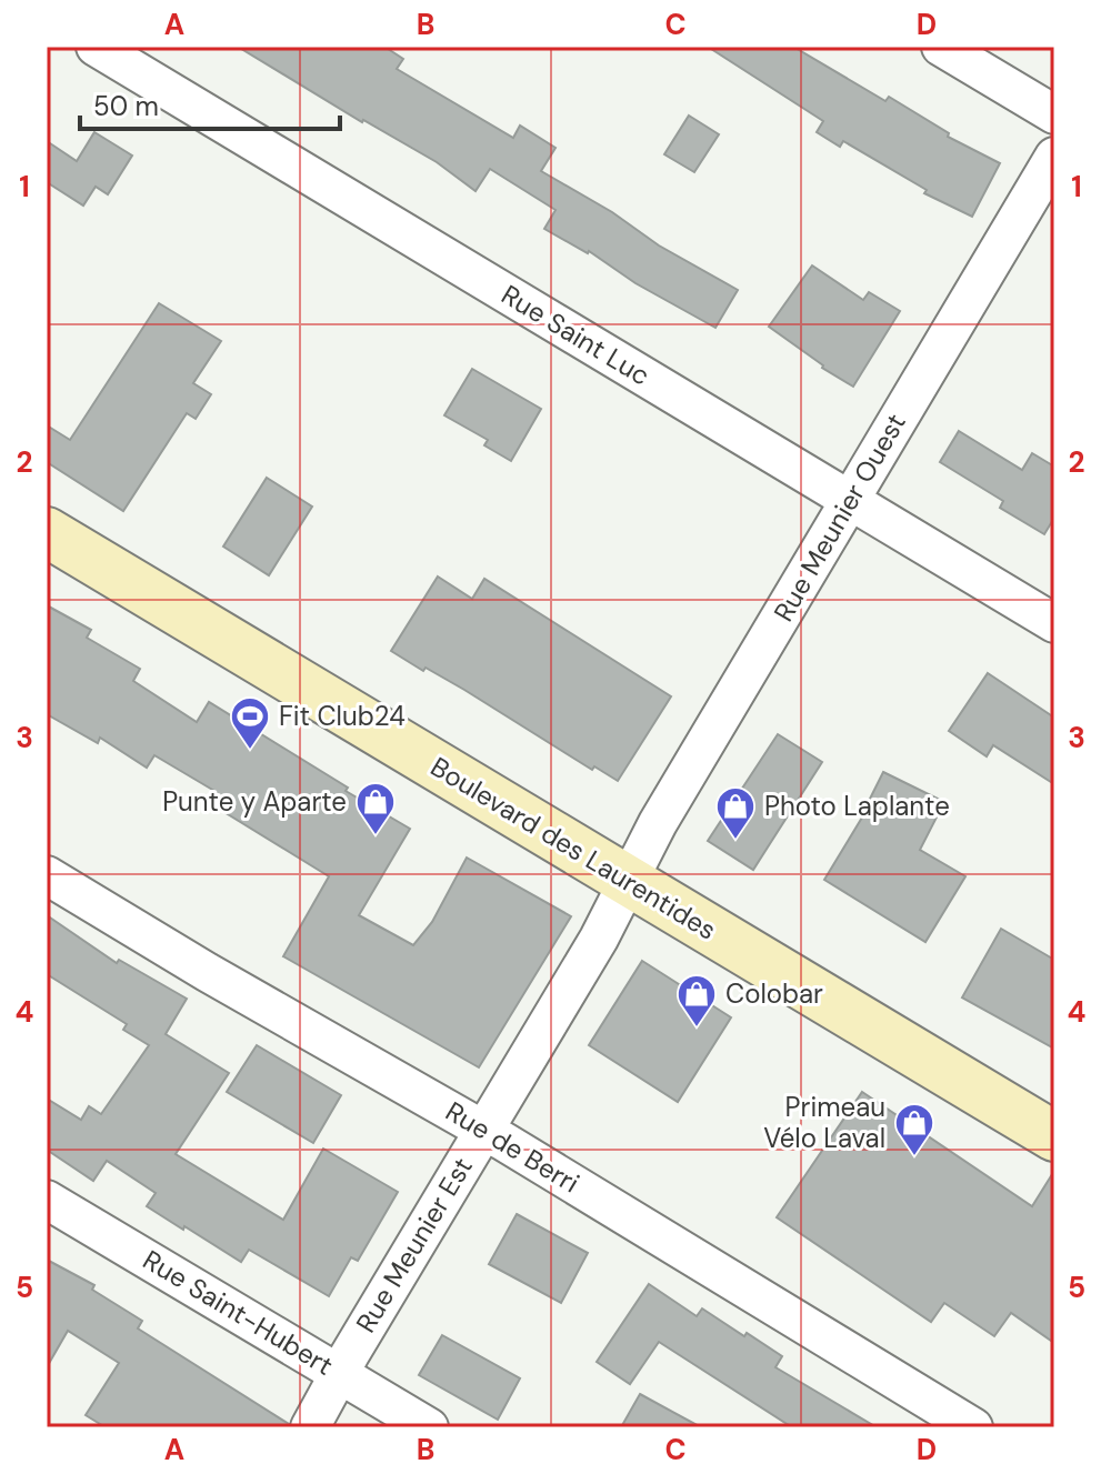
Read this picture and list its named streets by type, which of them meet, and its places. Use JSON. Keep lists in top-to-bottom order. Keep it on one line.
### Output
{"streets":{"main road":["Boulevard des Laurentides"],"street":["Rue Saint Luc","Rue Meunier Ouest","Rue de Berri","Rue Meunier Est","Rue Saint-Hubert"]},"crossings":[["Rue Saint Luc","Rue Meunier Ouest"],["Rue Meunier Ouest","Boulevard des Laurentides"],["Rue Meunier Ouest","Rue Meunier Est"],["Boulevard des Laurentides","Rue Meunier Est"],["Rue de Berri","Rue Meunier Est"],["Rue Meunier Est","Rue Saint-Hubert"]],"places":{"sports":["Fit Club24"],"shop":["Punte y Aparte","Photo Laplante","Colobar","Primeau Vélo Laval"]},"scale_bar":"50 m","grid":{"columns":["A","B","C","D"],"rows":["1","2","3","4","5"]}}
